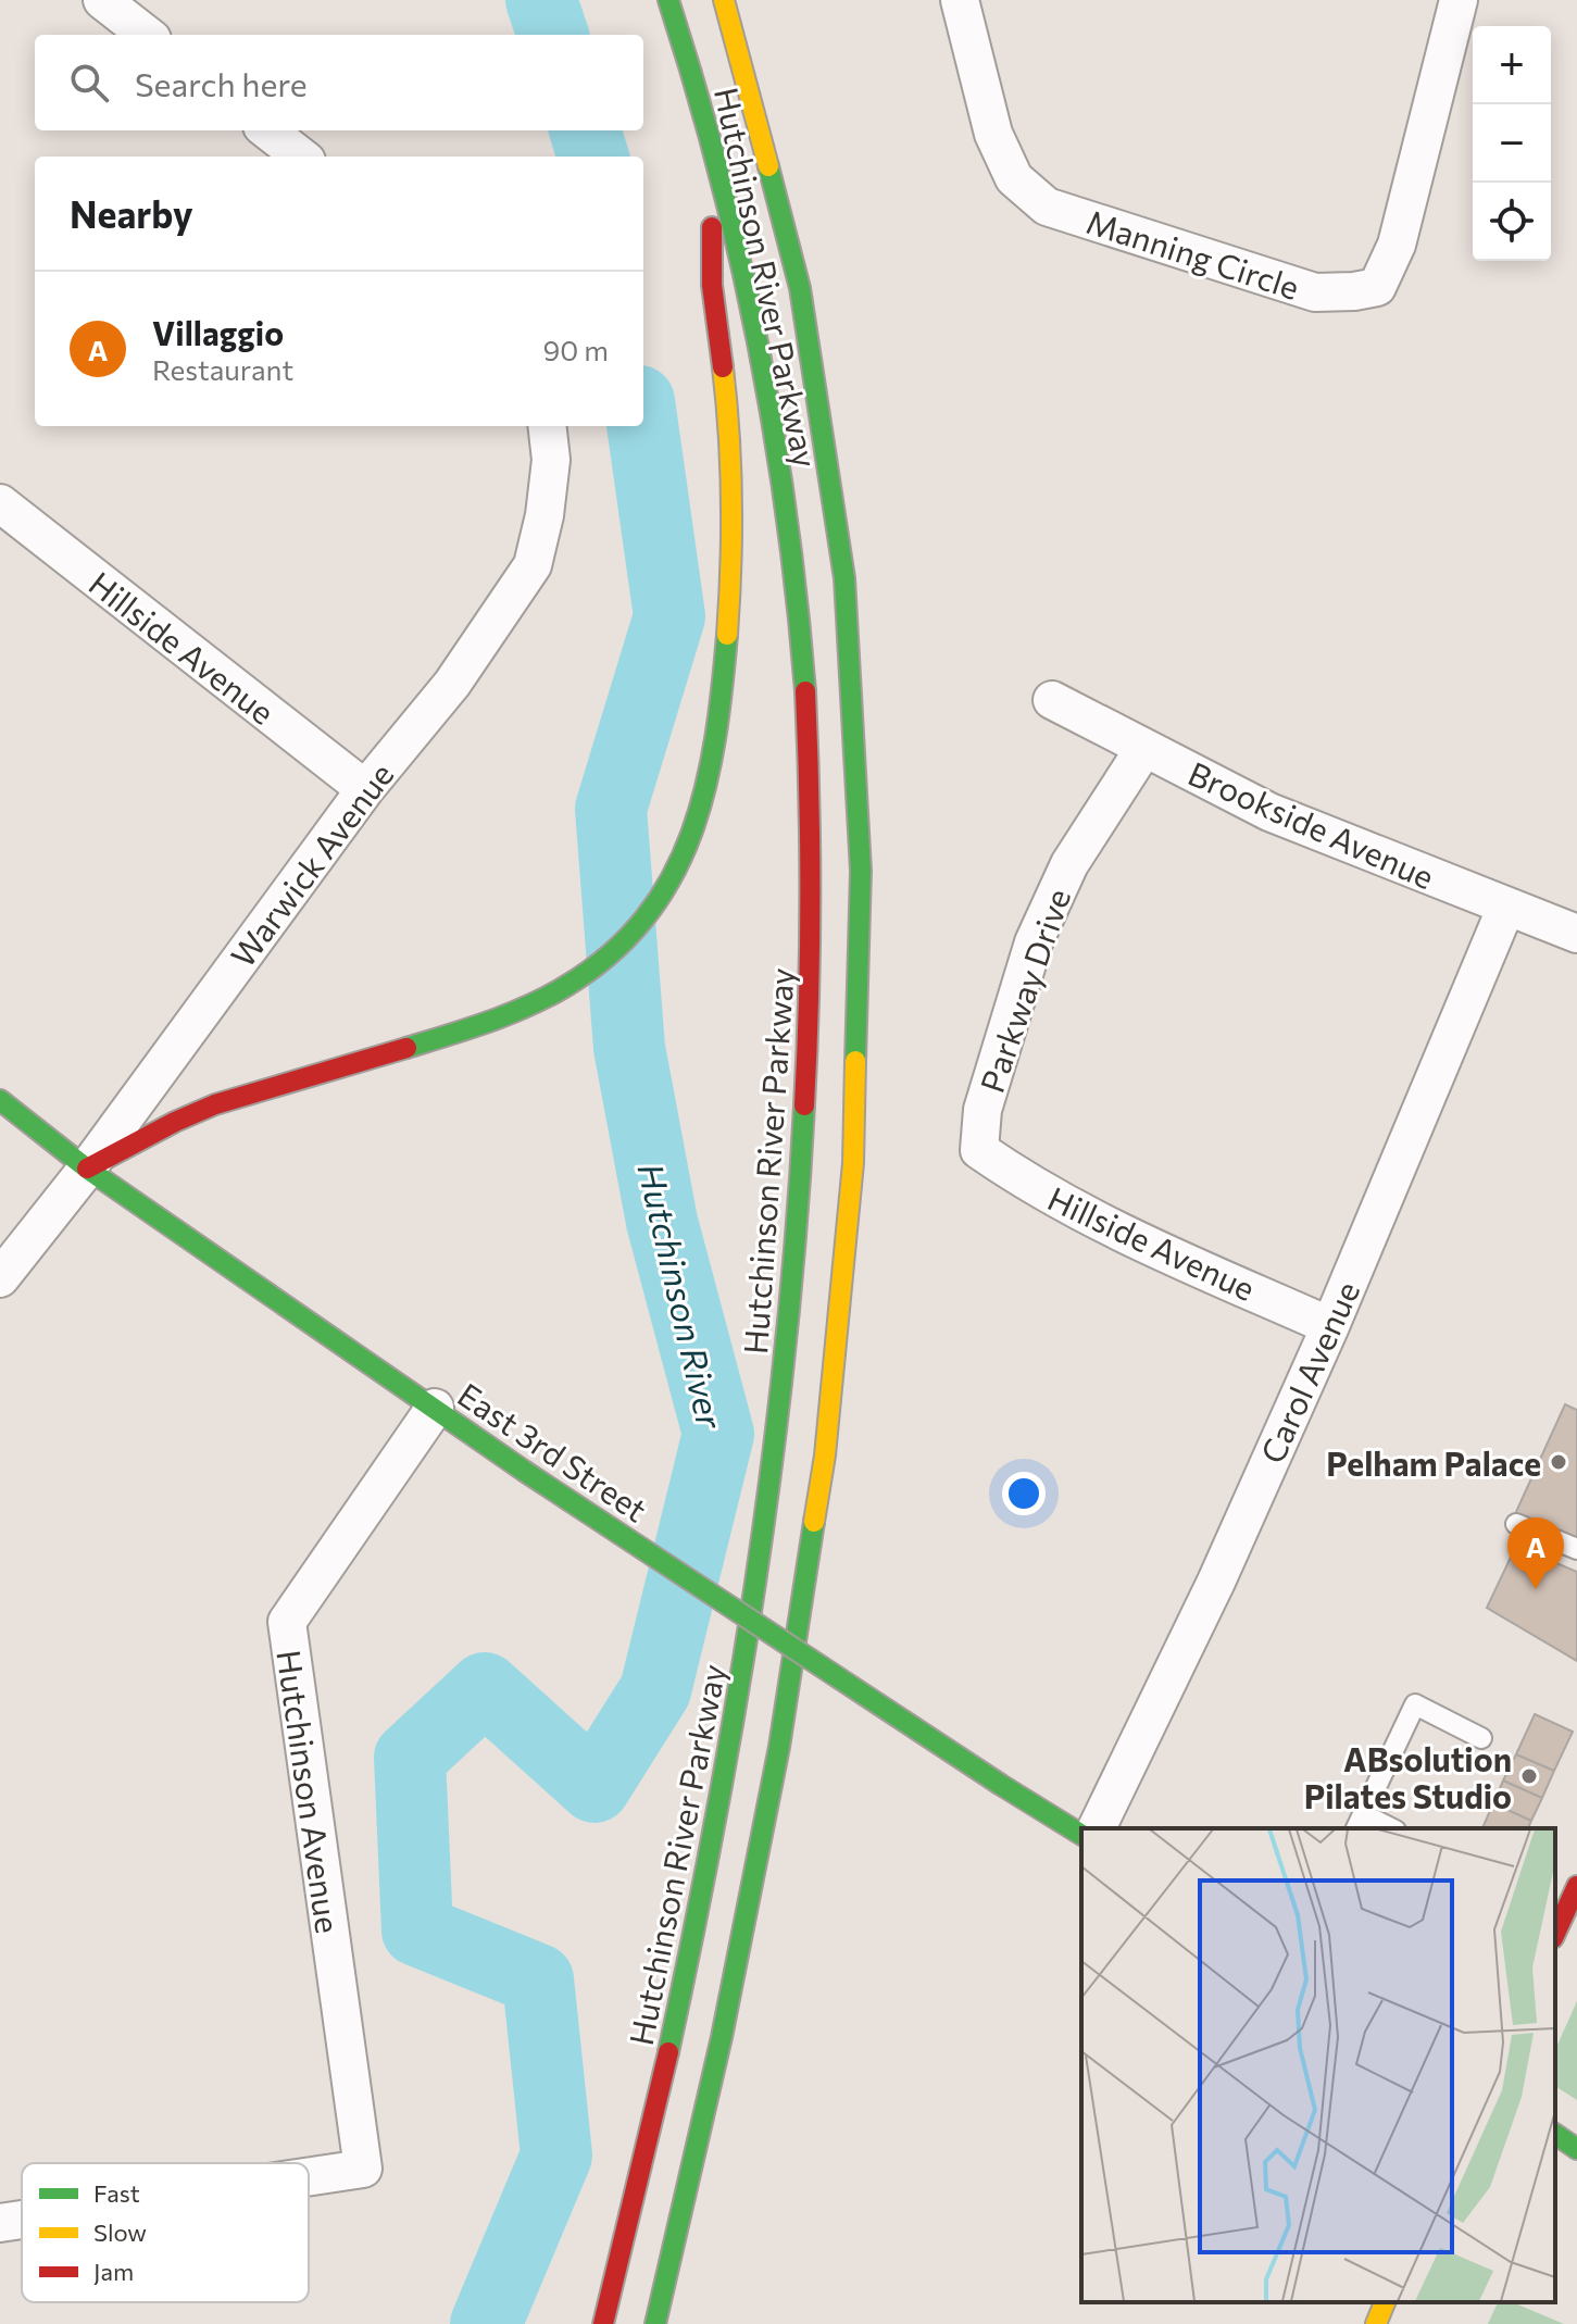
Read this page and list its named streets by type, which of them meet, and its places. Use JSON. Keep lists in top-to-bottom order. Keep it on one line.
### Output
{"streets":{"main road":["Hutchinson River Parkway","East 3rd Street"],"street":["Manning Circle","Hillside Avenue","Brookside Avenue","Warwick Avenue","Parkway Drive","Carol Avenue","Hutchinson Avenue"]},"crossings":[["Hillside Avenue","Warwick Avenue"],["Hillside Avenue","Parkway Drive"],["Hillside Avenue","Carol Avenue"],["Brookside Avenue","Parkway Drive"],["Brookside Avenue","Carol Avenue"],["Warwick Avenue","East 3rd Street"],["East 3rd Street","Hutchinson Avenue"]],"water":["Hutchinson River"],"places":["Pelham Palace","ABsolution Pilates Studio"],"legend":["Fast","Slow","Jam"],"page":{"map_buttons":["+","−"],"search":"Search here","heading":"Nearby","list":[{"mark":"A","name":"Villaggio","note":"Restaurant","value":"90 m"}],"pins":"A"}}
